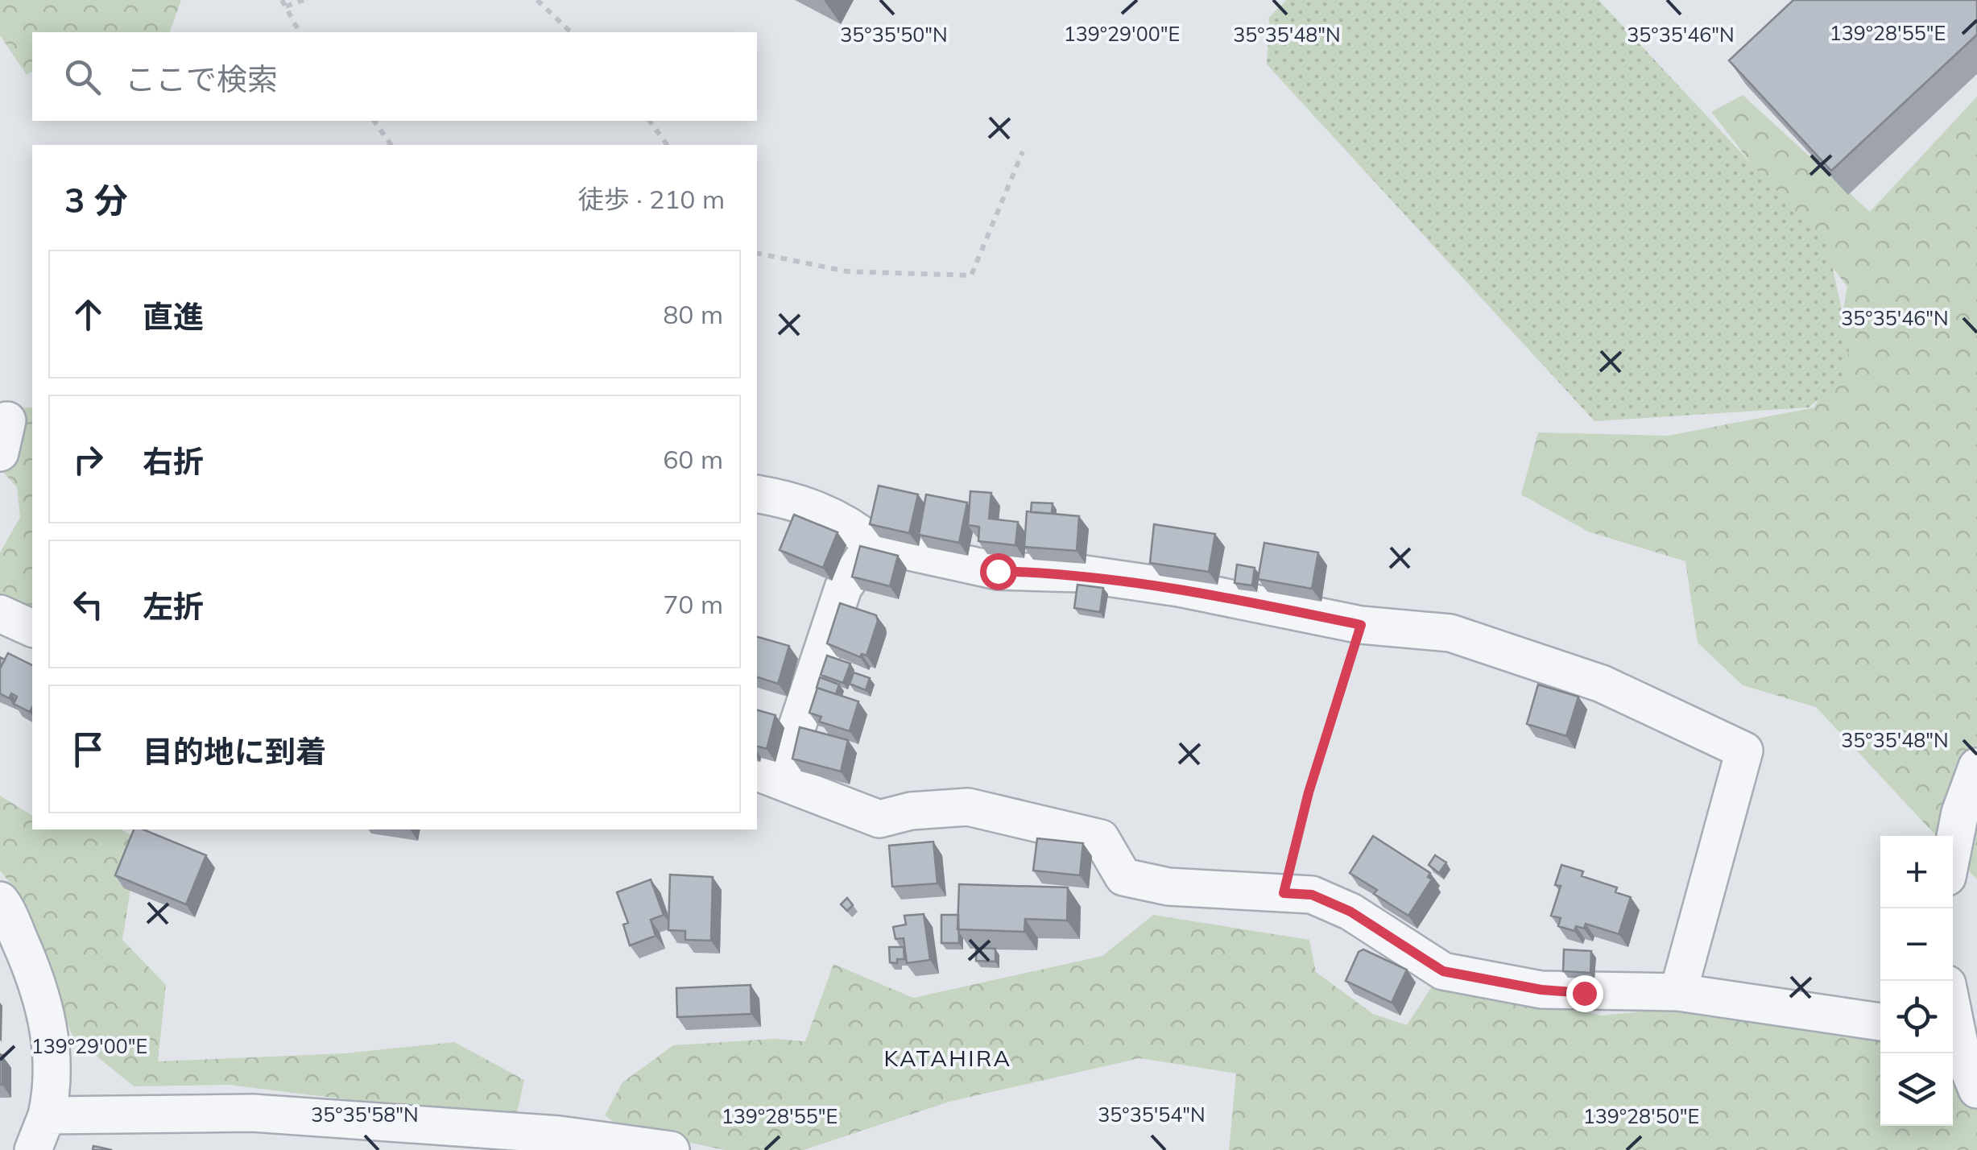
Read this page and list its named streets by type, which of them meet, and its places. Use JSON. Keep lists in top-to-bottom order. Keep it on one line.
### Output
{"districts":["KATAHIRA"],"page":{"search":"ここで検索","heading":["3 分","徒歩 · 210 m"],"list":[["直進","80 m"],["右折","60 m"],["左折","70 m"],"目的地に到着"],"map_buttons":["+","−"]},"coordinates":["139°28'55\"E","139°29'00\"E","35°35'50\"N","35°35'48\"N","35°35'46\"N","35°35'58\"N","35°35'54\"N","139°28'50\"E"]}
